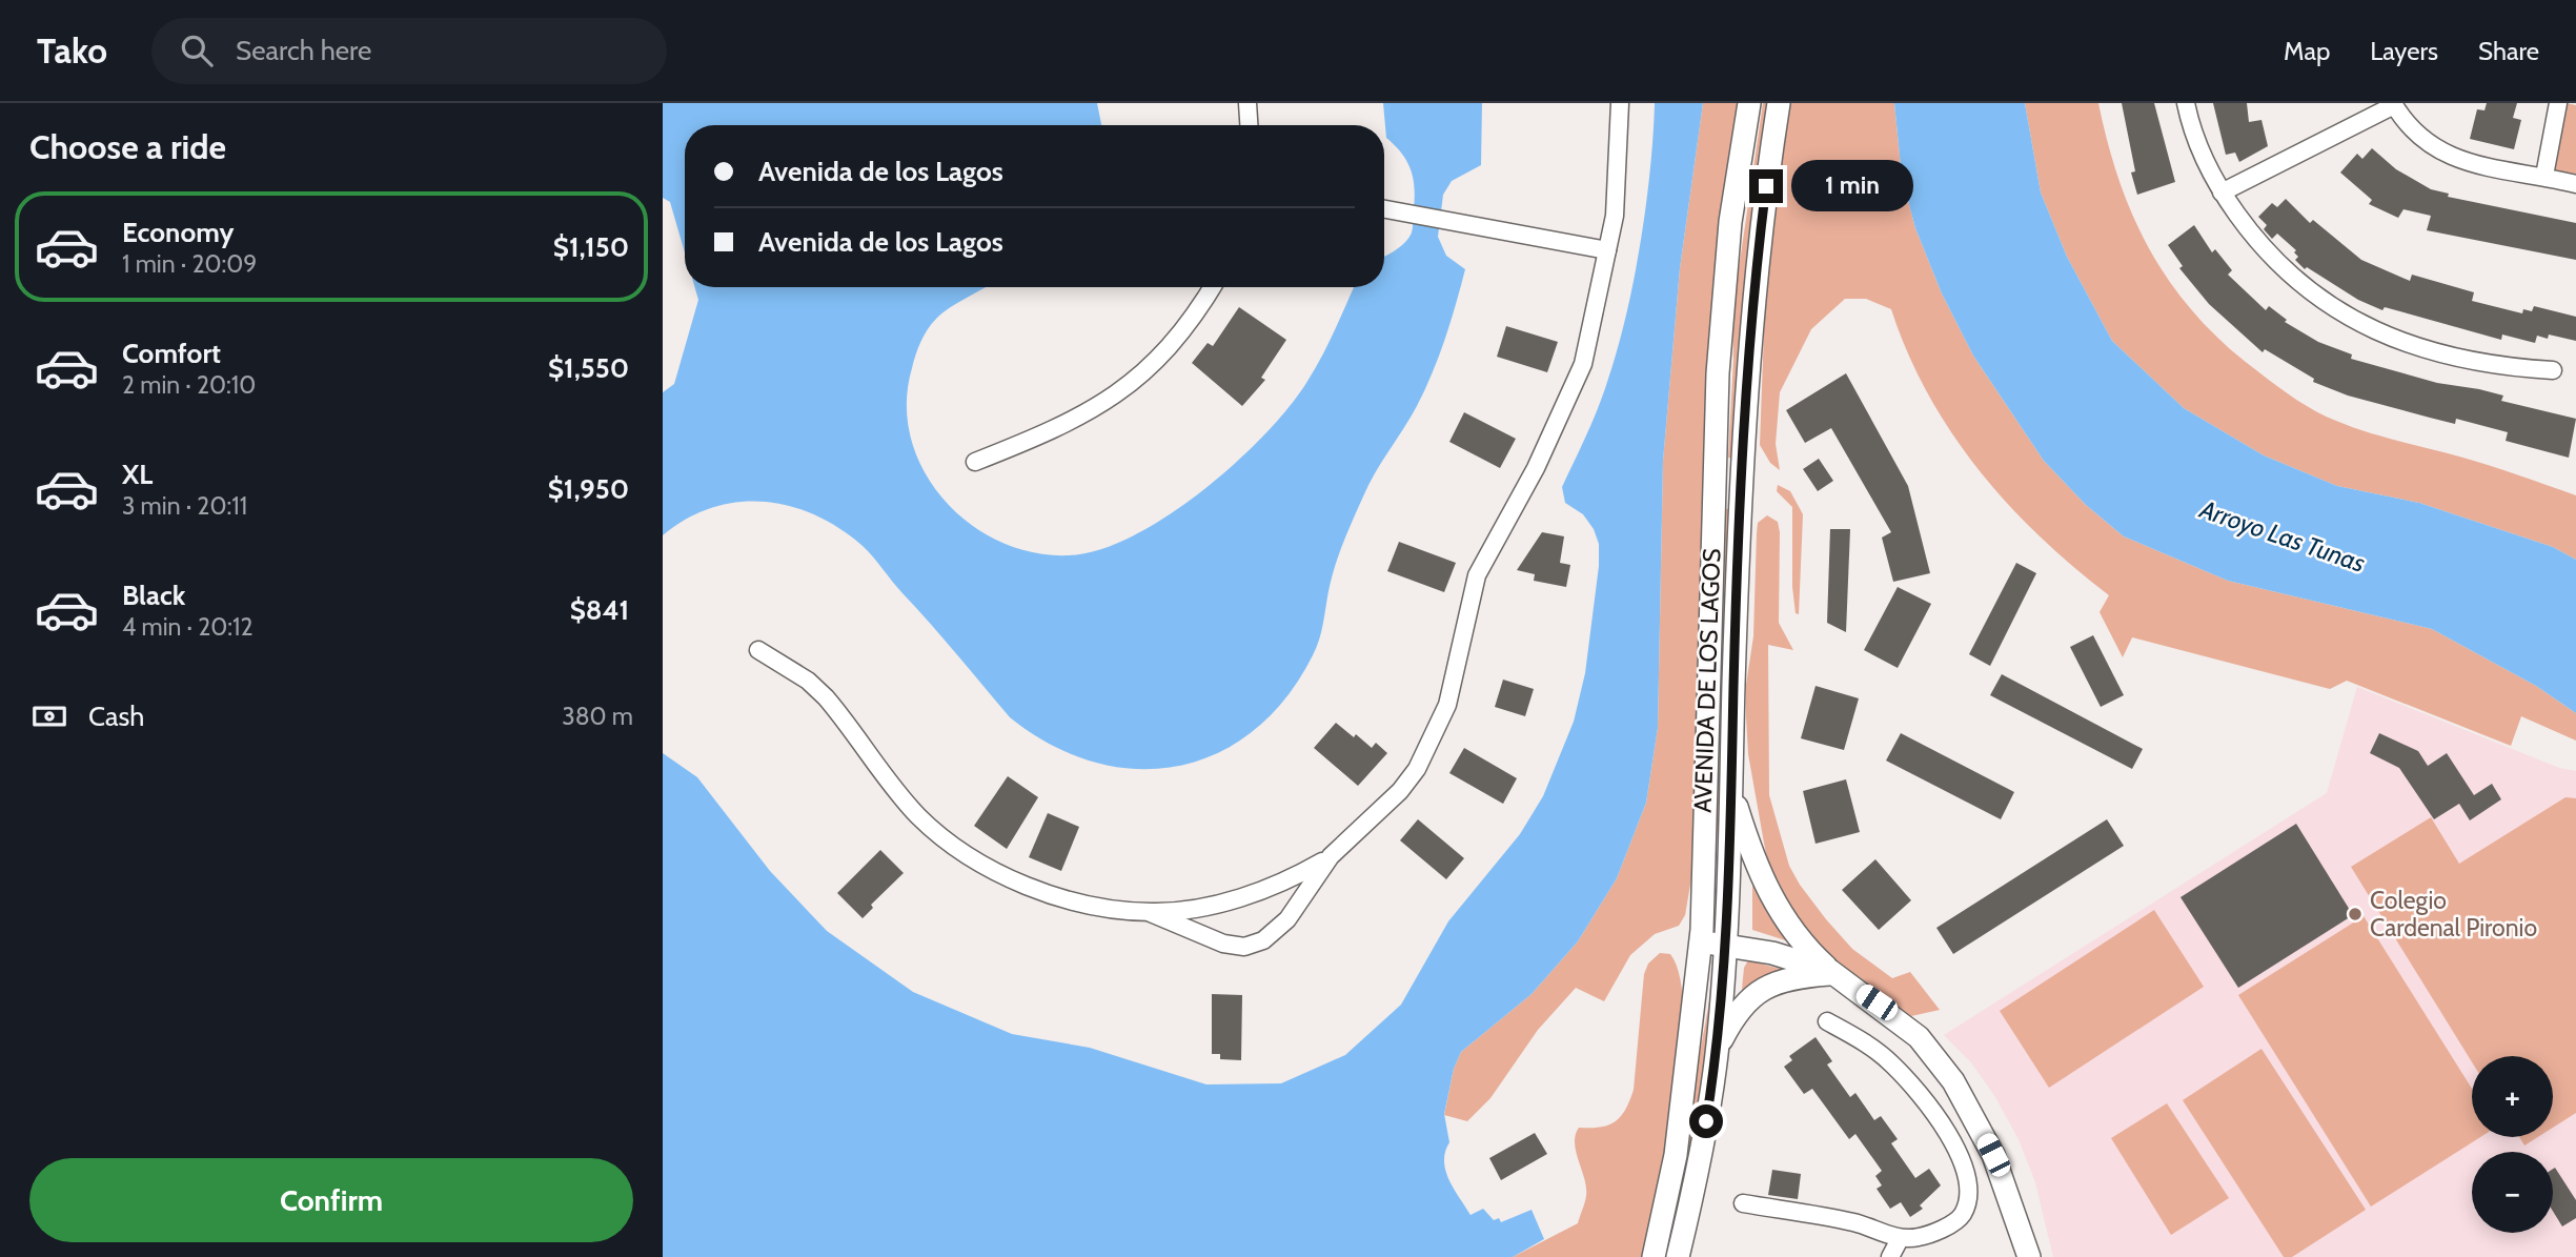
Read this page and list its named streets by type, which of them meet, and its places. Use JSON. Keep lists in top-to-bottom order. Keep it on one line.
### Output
{"streets":{"street":["AVENIDA DE LOS LAGOS"]},"water":["Arroyo Las Tunas"],"places":["Colegio Cardenal Pironio"],"page":{"header":"Tako","search":"Search here","nav":["Map","Layers","Share"],"heading":"Choose a ride","banner":["Avenida de los Lagos","Avenida de los Lagos"],"bubble":"1 min","list":[{"name":"Economy","note":"1 min · 20:09","value":"$1,150"},{"name":"Comfort","note":"2 min · 20:10","value":"$1,550"},{"name":"XL","note":"3 min · 20:11","value":"$1,950"},{"name":"Black","note":"4 min · 20:12","value":"$841"}],"pay":["Cash","380 m"],"map_buttons":["+","−"],"buttons":"Confirm"}}
